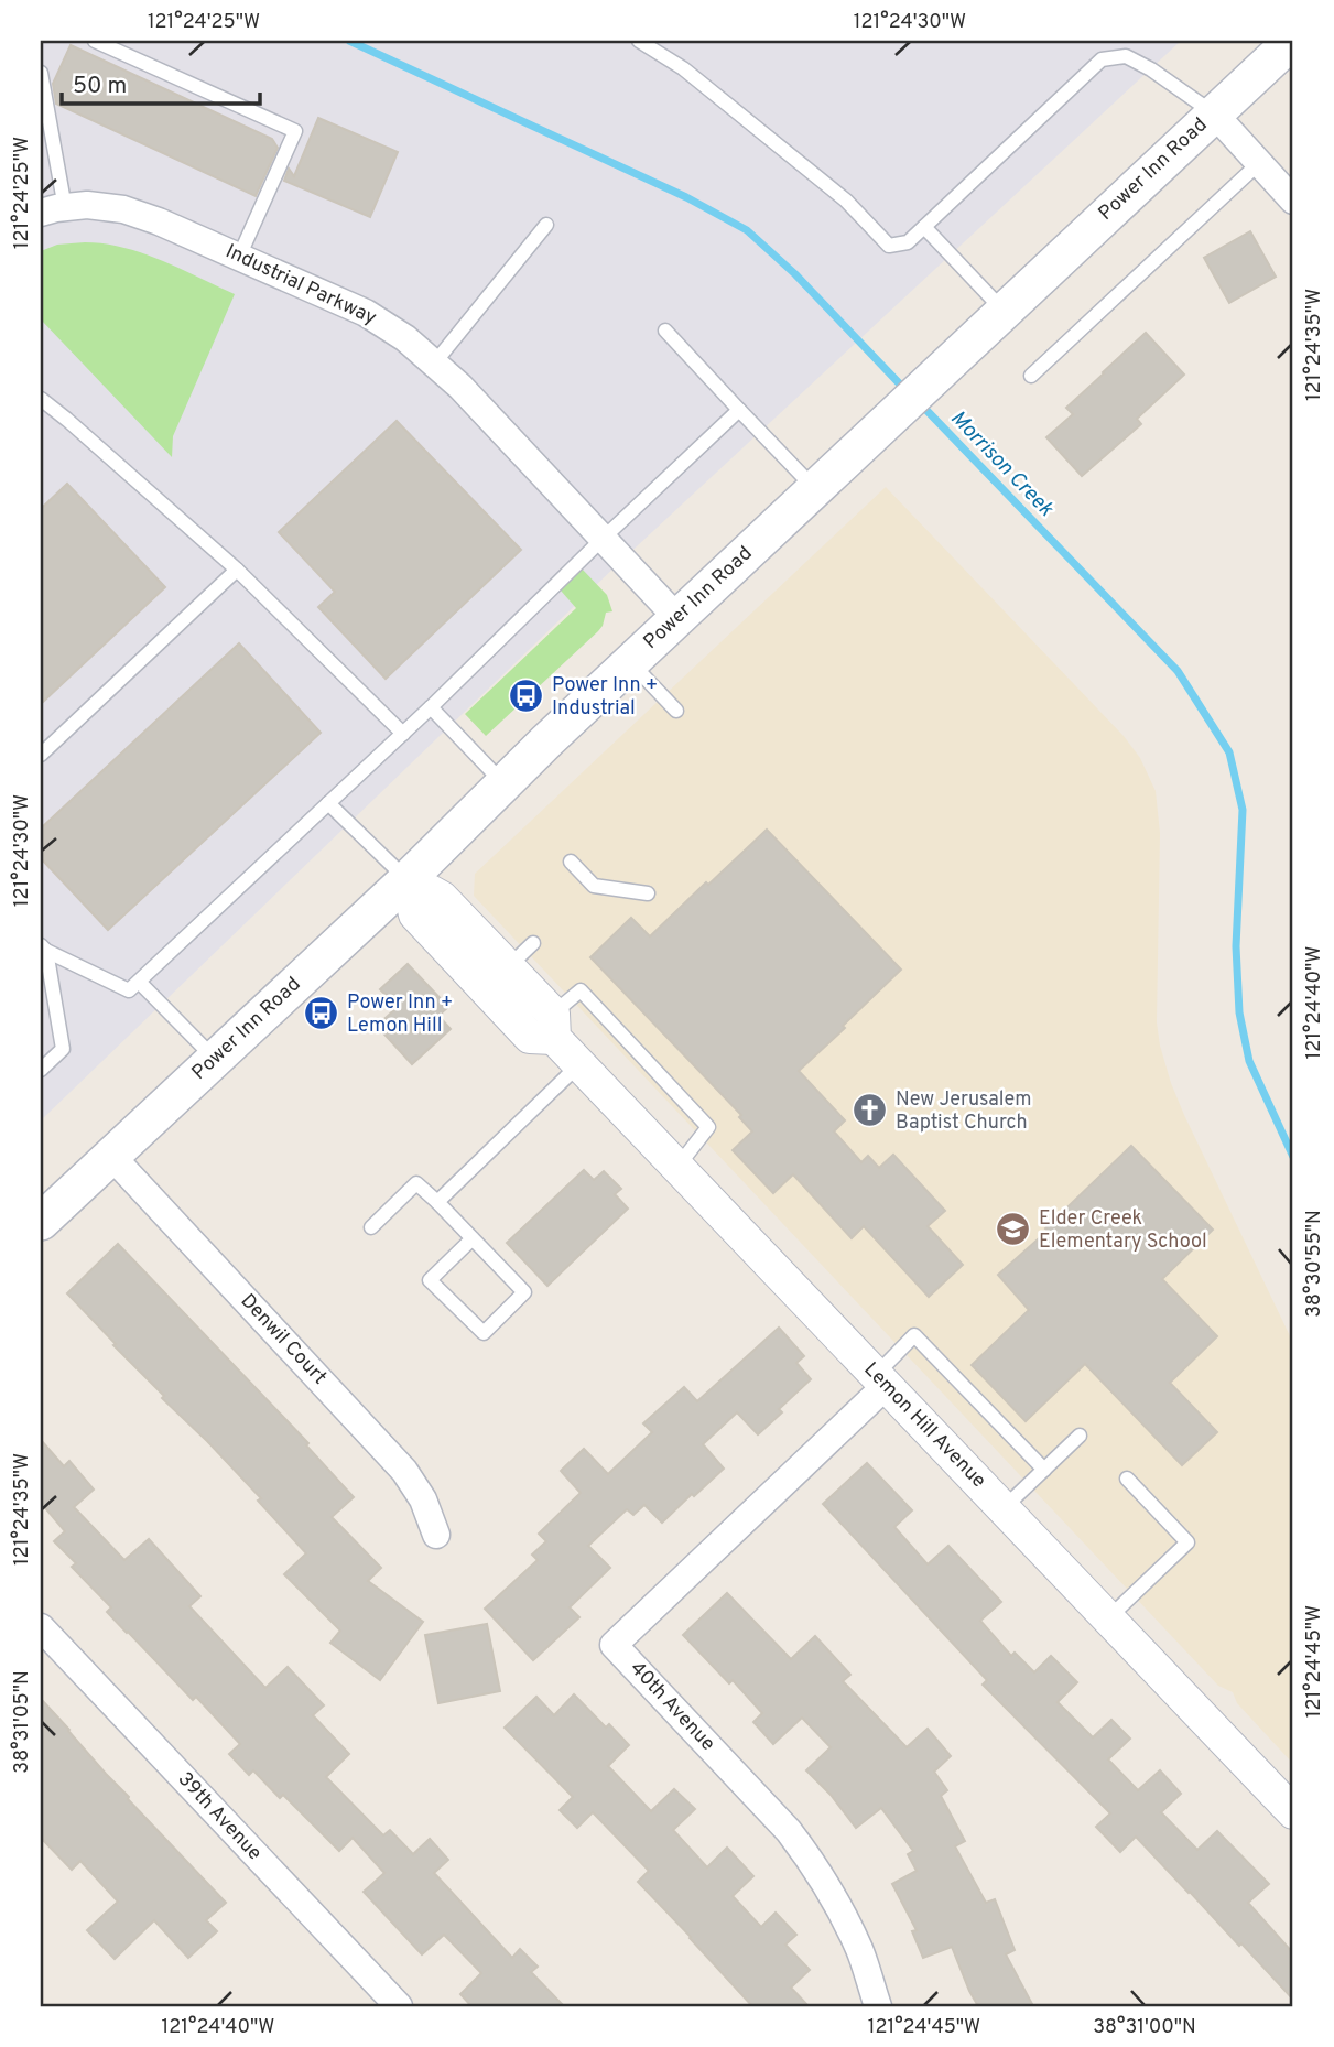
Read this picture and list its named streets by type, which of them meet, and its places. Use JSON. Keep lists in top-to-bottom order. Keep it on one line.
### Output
{"streets":{"main road":["Power Inn Road"],"street":["Industrial Parkway","Denwil Court","Lemon Hill Avenue","40th Avenue","39th Avenue"]},"crossings":[["Power Inn Road","Industrial Parkway"],["Power Inn Road","Denwil Court"],["Power Inn Road","Lemon Hill Avenue"],["Lemon Hill Avenue","40th Avenue"]],"water":["Morrison Creek"],"places":{"bus stop":["Power Inn + Industrial","Power Inn + Lemon Hill"],"church":["New Jerusalem Baptist Church"],"school or university":["Elder Creek Elementary School"]},"scale_bar":"50 m","coordinates":["121°24'25\"W","121°24'30\"W","121°24'35\"W","121°24'40\"W","38°30'55\"N","121°24'45\"W","38°31'05\"N","38°31'00\"N"]}
